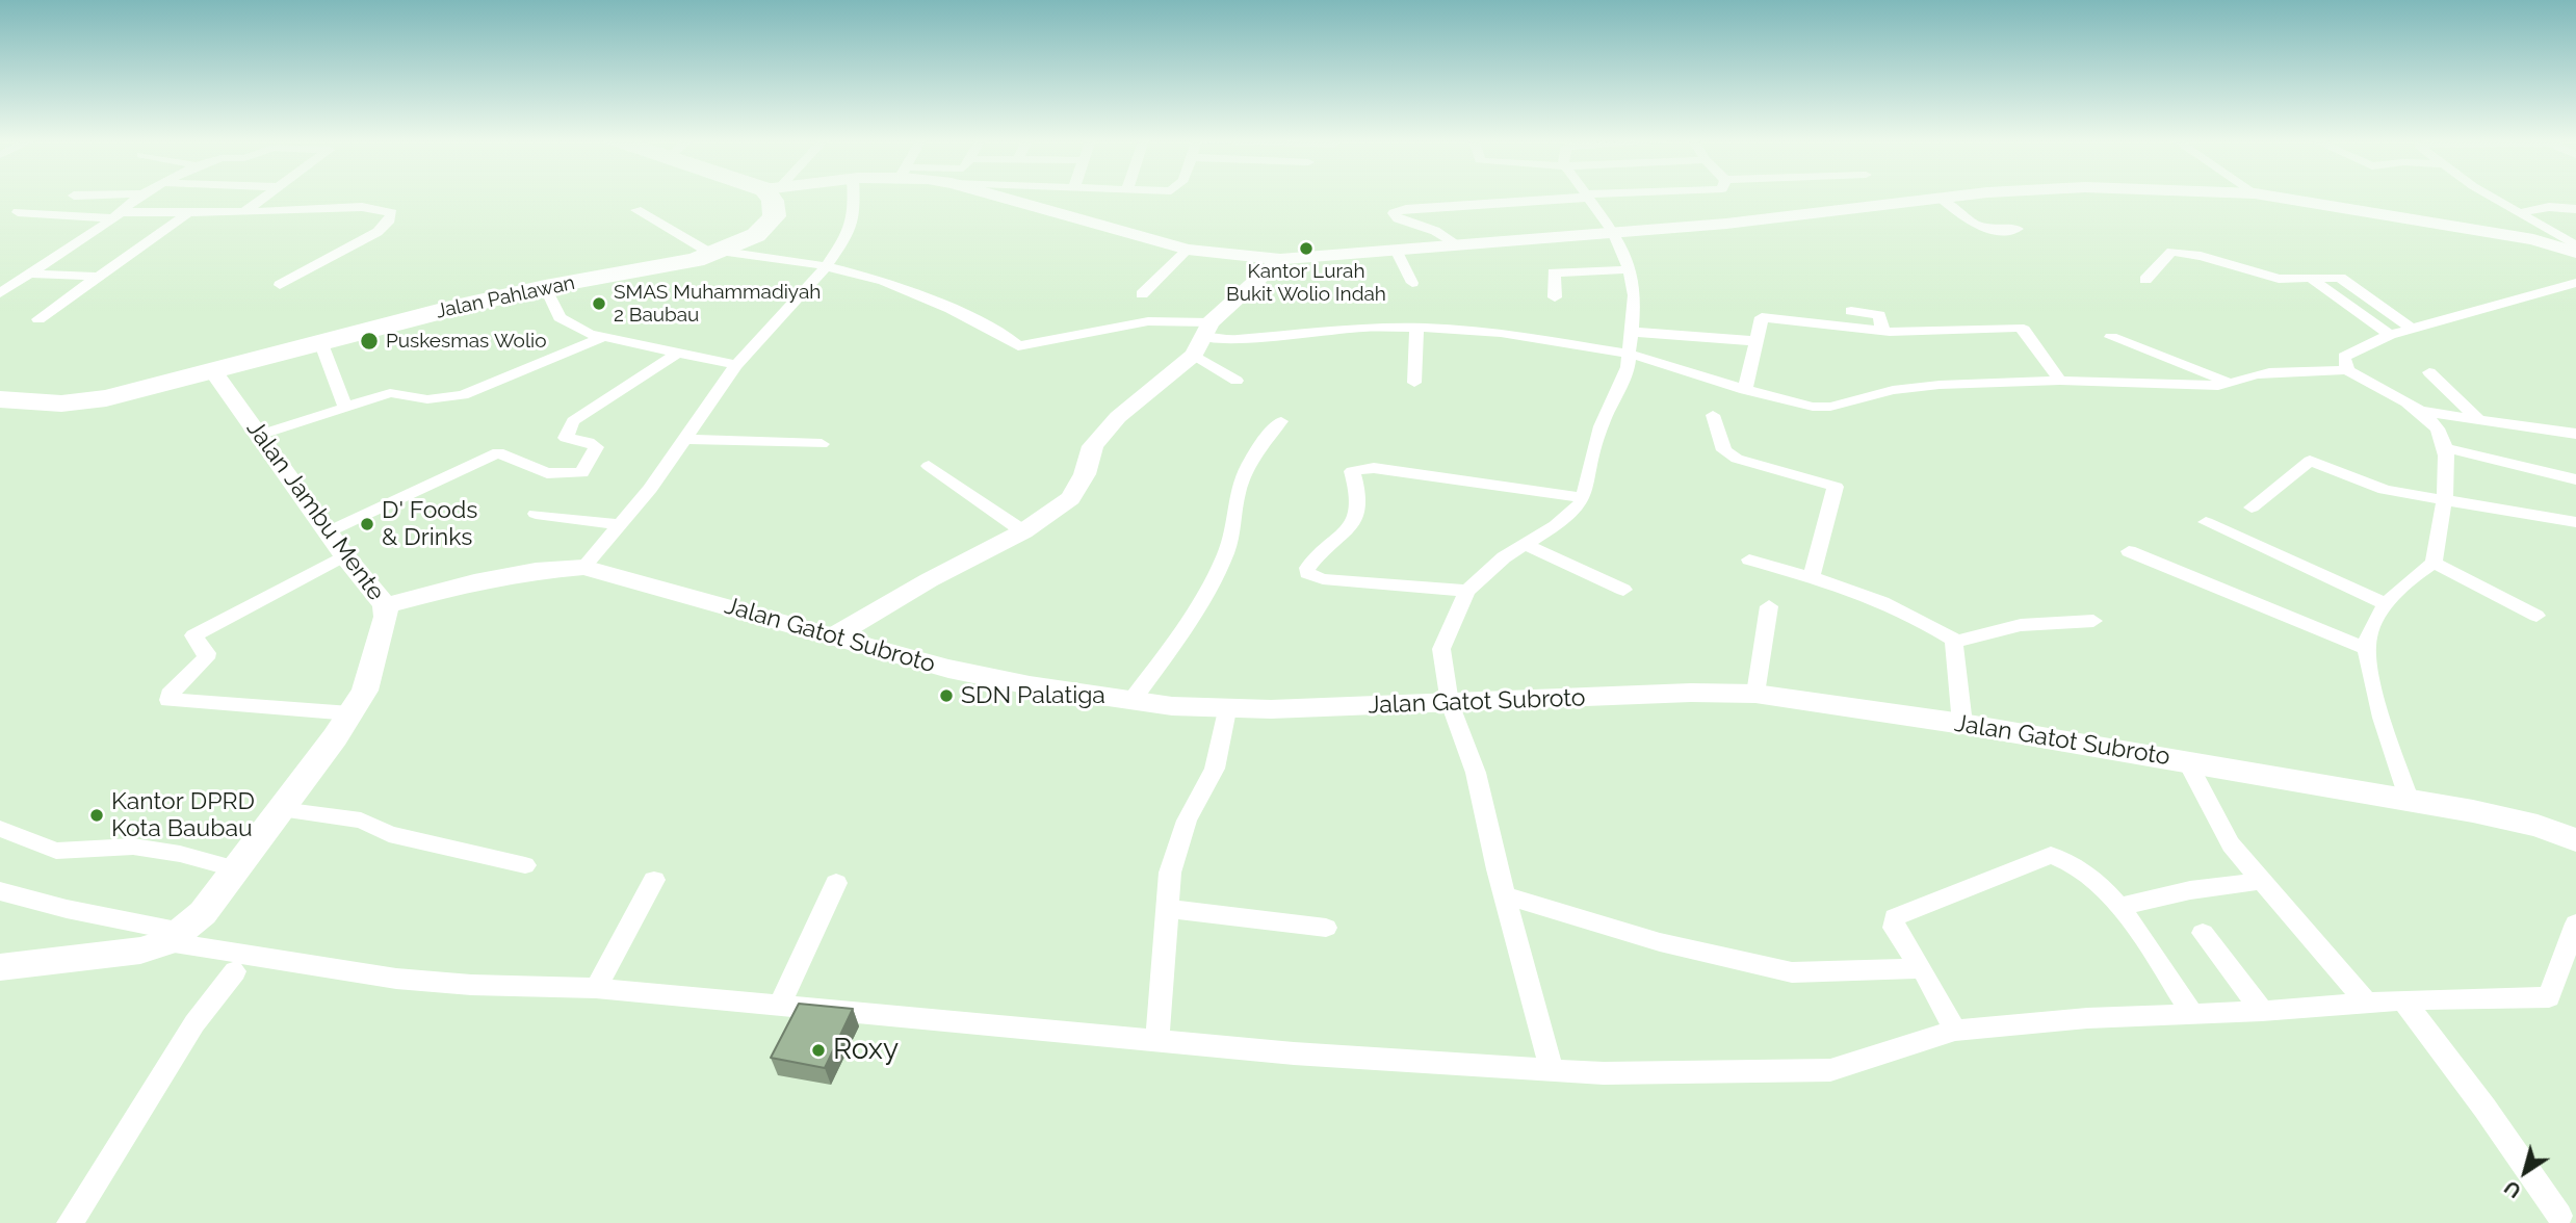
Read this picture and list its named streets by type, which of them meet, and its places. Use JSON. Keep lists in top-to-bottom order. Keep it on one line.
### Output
{"streets":{"highway":["Jalan Pahlawan"],"street":["Jalan Jambu Mente","Jalan Gatot Subroto"]},"crossings":[["Jalan Pahlawan","Jalan Jambu Mente"],["Jalan Jambu Mente","Jalan Gatot Subroto"]],"places":["Kantor Lurah Bukit Wolio Indah","SMAS Muhammadiyah 2 Baubau","Puskesmas Wolio","D' Foods & Drinks","SDN Palatiga","Kantor DPRD Kota Baubau","Roxy"],"north":"bottom left"}
